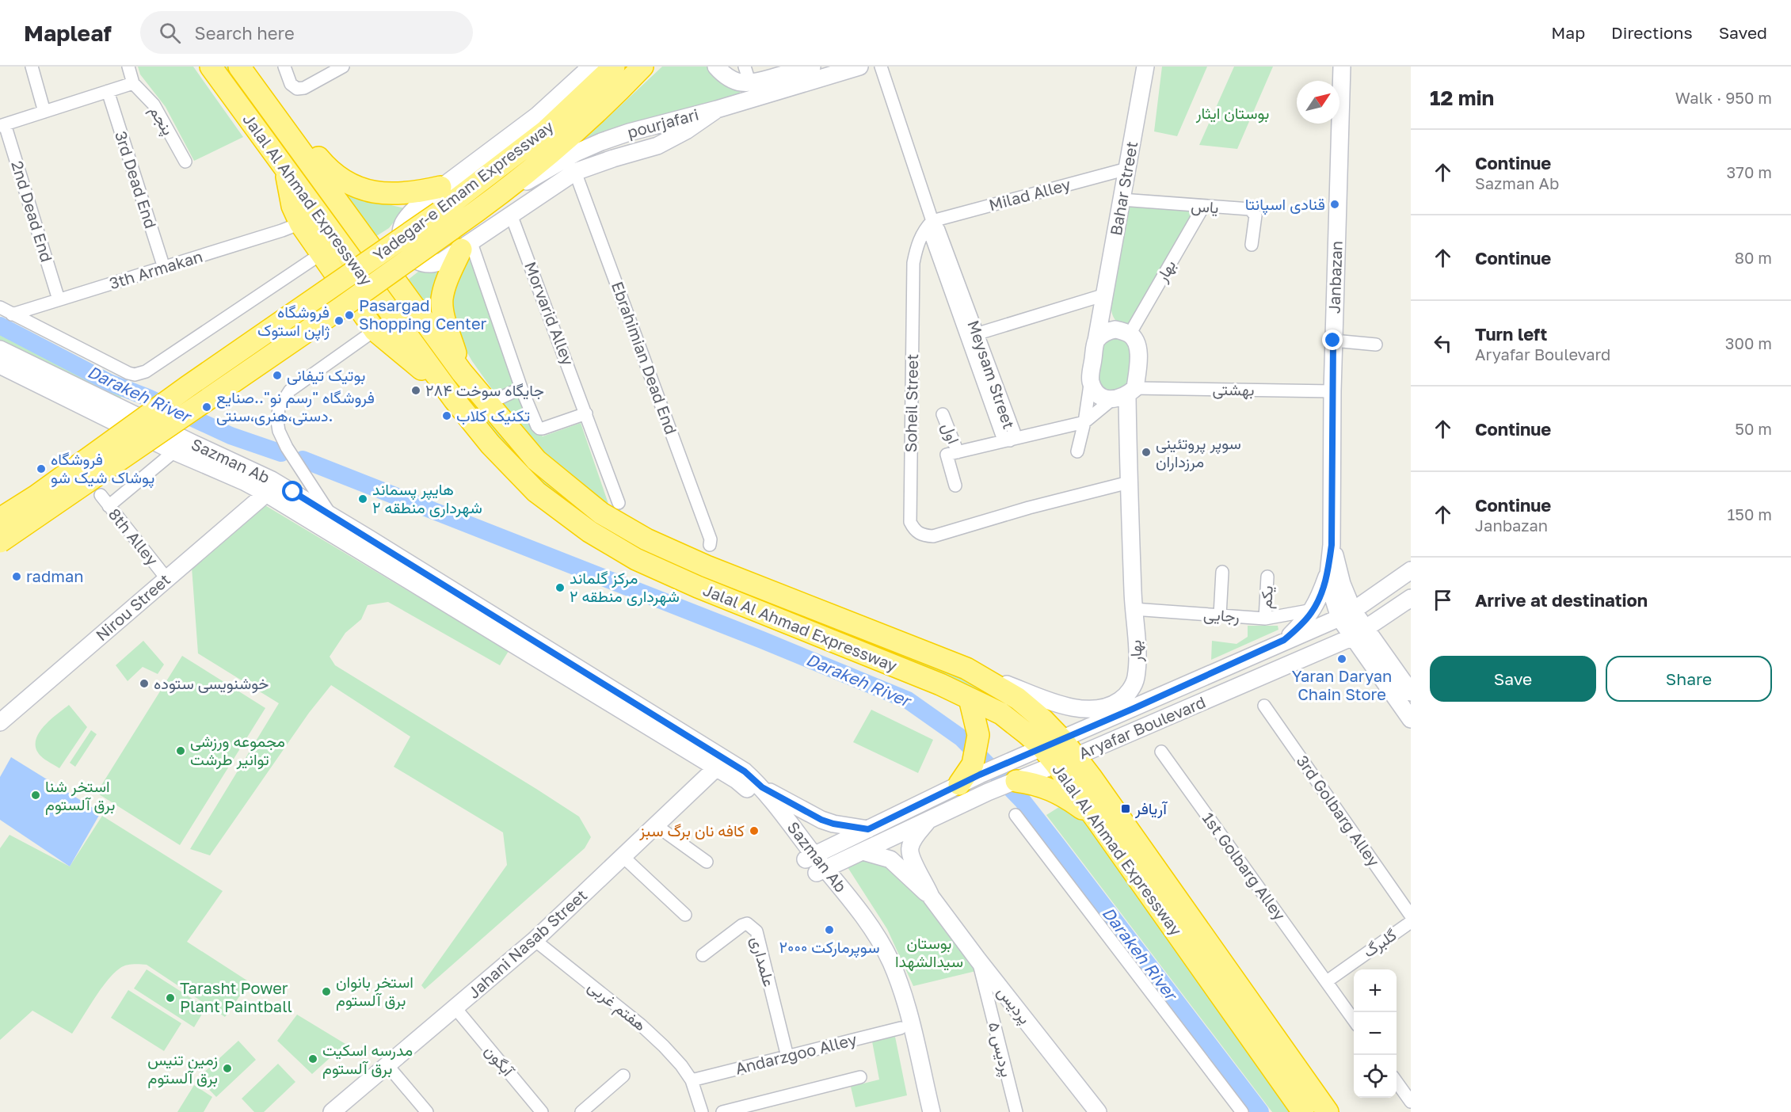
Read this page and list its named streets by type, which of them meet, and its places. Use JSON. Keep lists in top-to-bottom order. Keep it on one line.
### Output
{"streets":{"highway":["Yadegar-e Emam Expressway","Jalal Al Ahmad Expressway"],"main road":["pourjafari","Bahar Street","بهار","Janbazan","Sazman Ab","Nirou Street","Aryafar Boulevard","Jahani Nasab Street","پردیس"],"street":["پنجم","3rd Dead End","Milad Alley","یاس","2nd Dead End","3th Armakan","Morvarid Alley","Ebrahimian Dead End","Meysam Street","بهشتی","Soheil Street","اول","8th Alley","یکم","رجایی","3rd Golbarg Alley","1st Golbarg Alley","گلبرگ","علمداری","هفتم غربی","پردیس ۵","Andarzgoo Alley","آبگون"]},"crossings":[["pourjafari","Yadegar-e Emam Expressway"],["3rd Dead End","3th Armakan"],["Bahar Street","Milad Alley"],["Bahar Street","یاس"],["Bahar Street","بهار"],["Bahar Street","بهشتی"],["Milad Alley","Meysam Street"],["Milad Alley","Soheil Street"],["Jalal Al Ahmad Expressway","بهار"],["Jalal Al Ahmad Expressway","Aryafar Boulevard"],["یاس","بهار"],["2nd Dead End","3th Armakan"],["بهار","بهشتی"],["بهار","رجایی"],["Janbazan","بهشتی"],["Janbazan","Aryafar Boulevard"],["Meysam Street","Soheil Street"],["Sazman Ab","Nirou Street"],["Sazman Ab","Aryafar Boulevard"],["Sazman Ab","Jahani Nasab Street"],["Sazman Ab","Andarzgoo Alley"],["8th Alley","Nirou Street"],["یکم","رجایی"],["1st Golbarg Alley","گلبرگ"],["Jahani Nasab Street","هفتم غربی"],["Jahani Nasab Street","آبگون"],["علمداری","Andarzgoo Alley"],["پردیس","پردیس ۵"],["هفتم غربی","Andarzgoo Alley"]],"water":["Darakeh River"],"parks":["بوستان ایثار","بوستان سیدالشهدا"],"places":{"other":["قنادی اسپانتا","Pasargad Shopping Center","فروشگاه ژاپن استوک","بوتیک تیفانی","جایگاه سوخت ۲۸۴","فروشگاه \"رسم نو\"..صنایع دستی،هنری،سنتی.","تکنیک کلاب","سوپر پروتئینی مرزداران","فروشگاه پوشاک شیک شو","هایپر پسماند شهرداری منطقه ۲","radman","مرکز گلماند شهرداری منطقه ۲","Yaran Daryan Chain Store","خوشنویسی ستوده","مجموعه ورزشی توانیر طرشت","استخر شنا برق آلستوم","کافه نان برگ سبز","سوپرمارکت ۲۰۰۰","استخر بانوان برق آلستوم","Tarasht Power Plant Paintball","مدرسه اسکیت برق آلستوم","زمین تنیس برق آلستوم"],"transit":["آریافر"]},"north":"top right","page":{"header":"Mapleaf","search":"Search here","nav":["Map","Directions","Saved"],"heading":["12 min","Walk · 950 m"],"list":[["Continue","Sazman Ab","370 m"],["Continue","80 m"],["Turn left","Aryafar Boulevard","300 m"],["Continue","50 m"],["Continue","Janbazan","150 m"],"Arrive at destination"],"buttons":["Save","Share"],"map_buttons":["+","−"]}}
